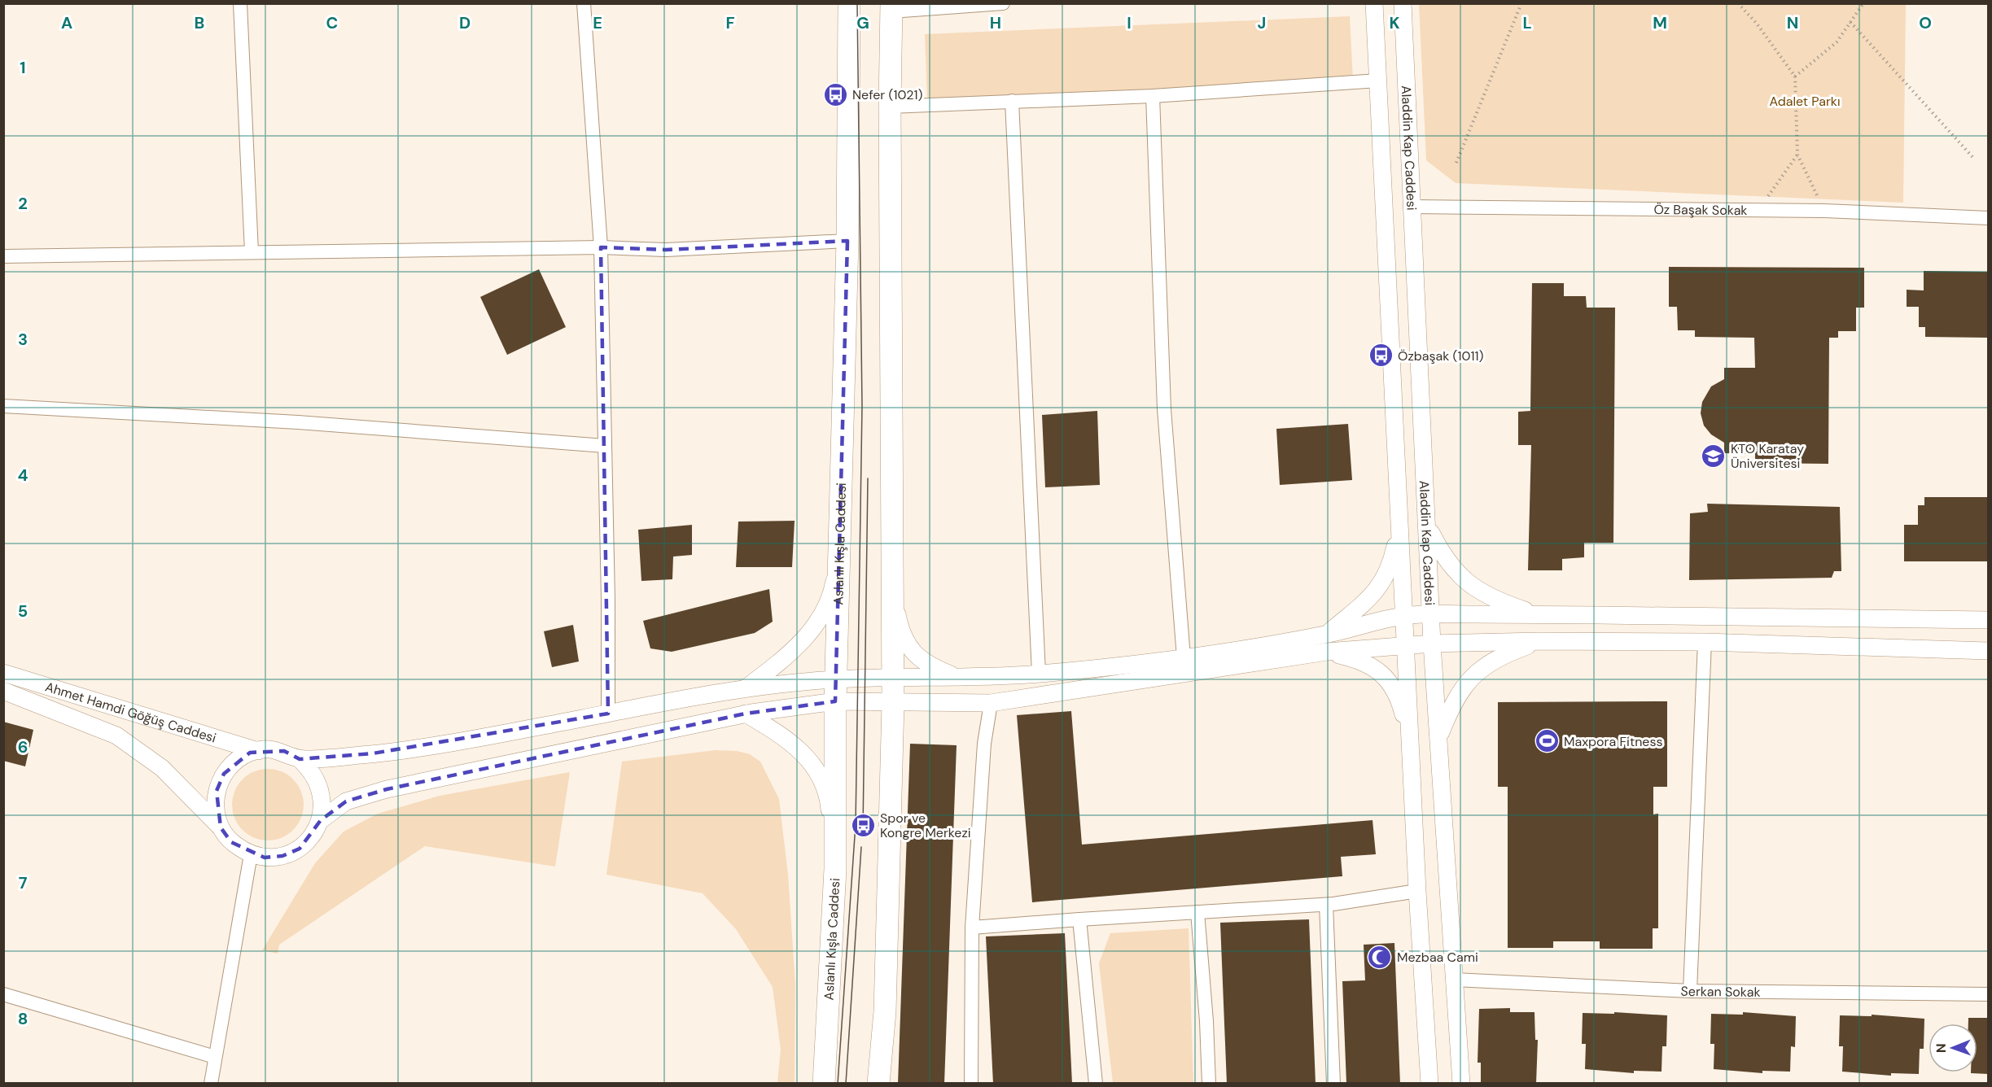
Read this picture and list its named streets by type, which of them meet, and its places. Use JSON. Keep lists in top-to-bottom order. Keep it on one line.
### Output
{"streets":{"main road":["Aslanlı Kışla Caddesi"],"street":["Aladdin Kap Caddesi","Öz Başak Sokak","Ahmet Hamdi Göğüş Caddesi","Serkan Sokak"]},"crossings":[["Aladdin Kap Caddesi","Öz Başak Sokak"],["Aladdin Kap Caddesi","Serkan Sokak"]],"parks":["Adalet Parkı"],"places":{"bus stop":["Nefer (1021)","Özbaşak (1011)","Spor ve Kongre Merkezi"],"school or university":["KTO Karatay Üniversitesi"],"sports":["Maxpora Fitness"],"mosque":["Mezbaa Cami"]},"north":"left","grid":{"columns":["A","B","C","D","E","F","G","H","I","J","K","L","M","N","O"],"rows":["1","2","3","4","5","6","7","8"]}}
